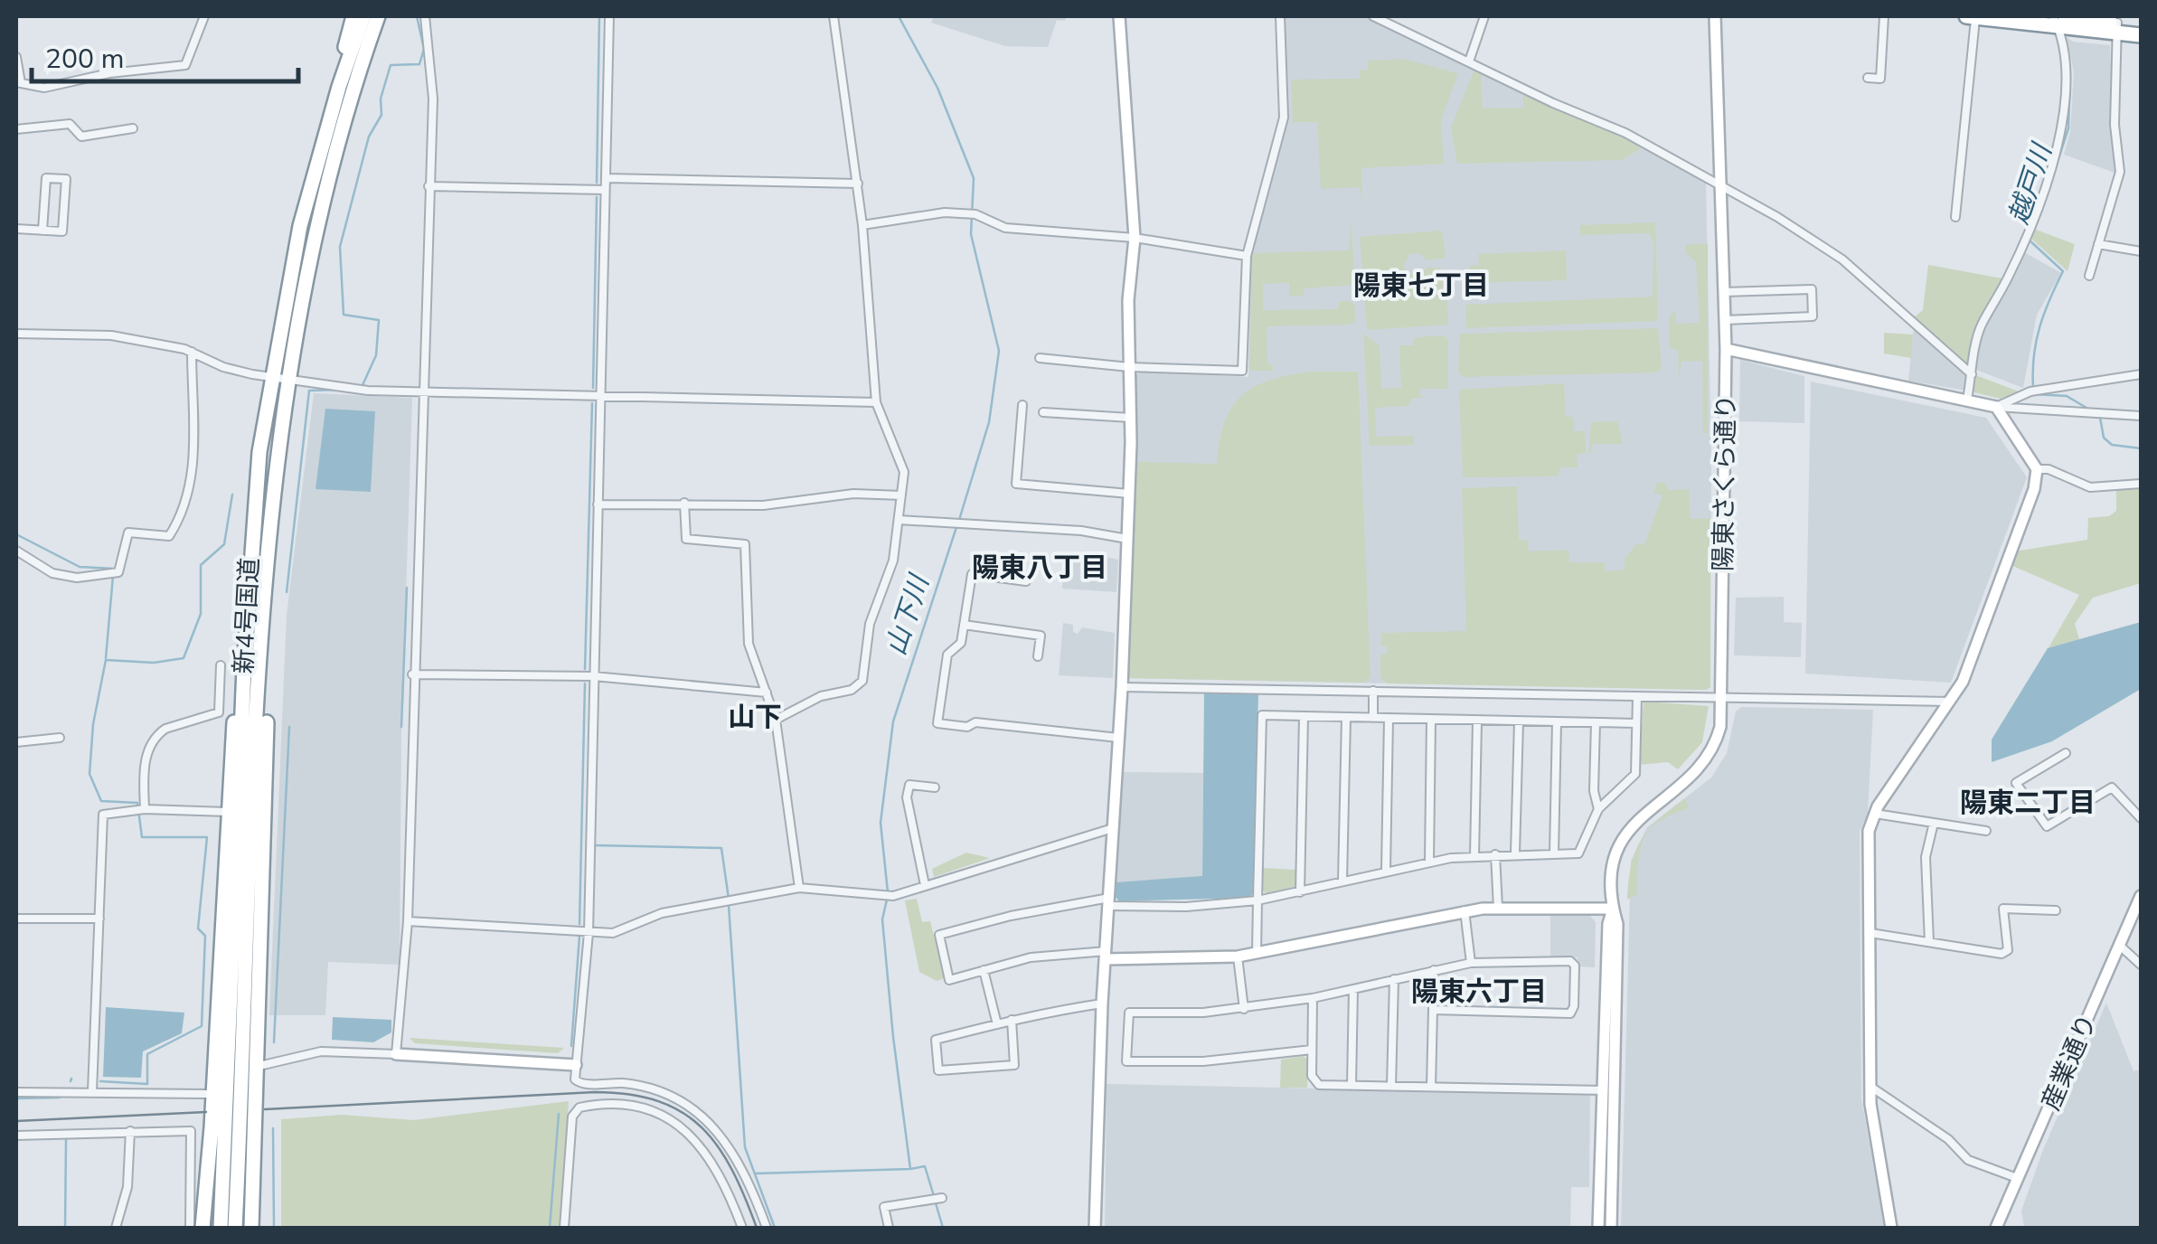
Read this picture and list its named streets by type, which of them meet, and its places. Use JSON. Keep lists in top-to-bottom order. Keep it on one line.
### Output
{"streets":{"highway":["新4号国道"],"street":["陽東さくら通り","産業通り"]},"districts":["陽東七丁目","陽東八丁目","山下","陽東二丁目","陽東六丁目"],"water":["越戸川","山下川"],"scale_bar":"200 m"}
